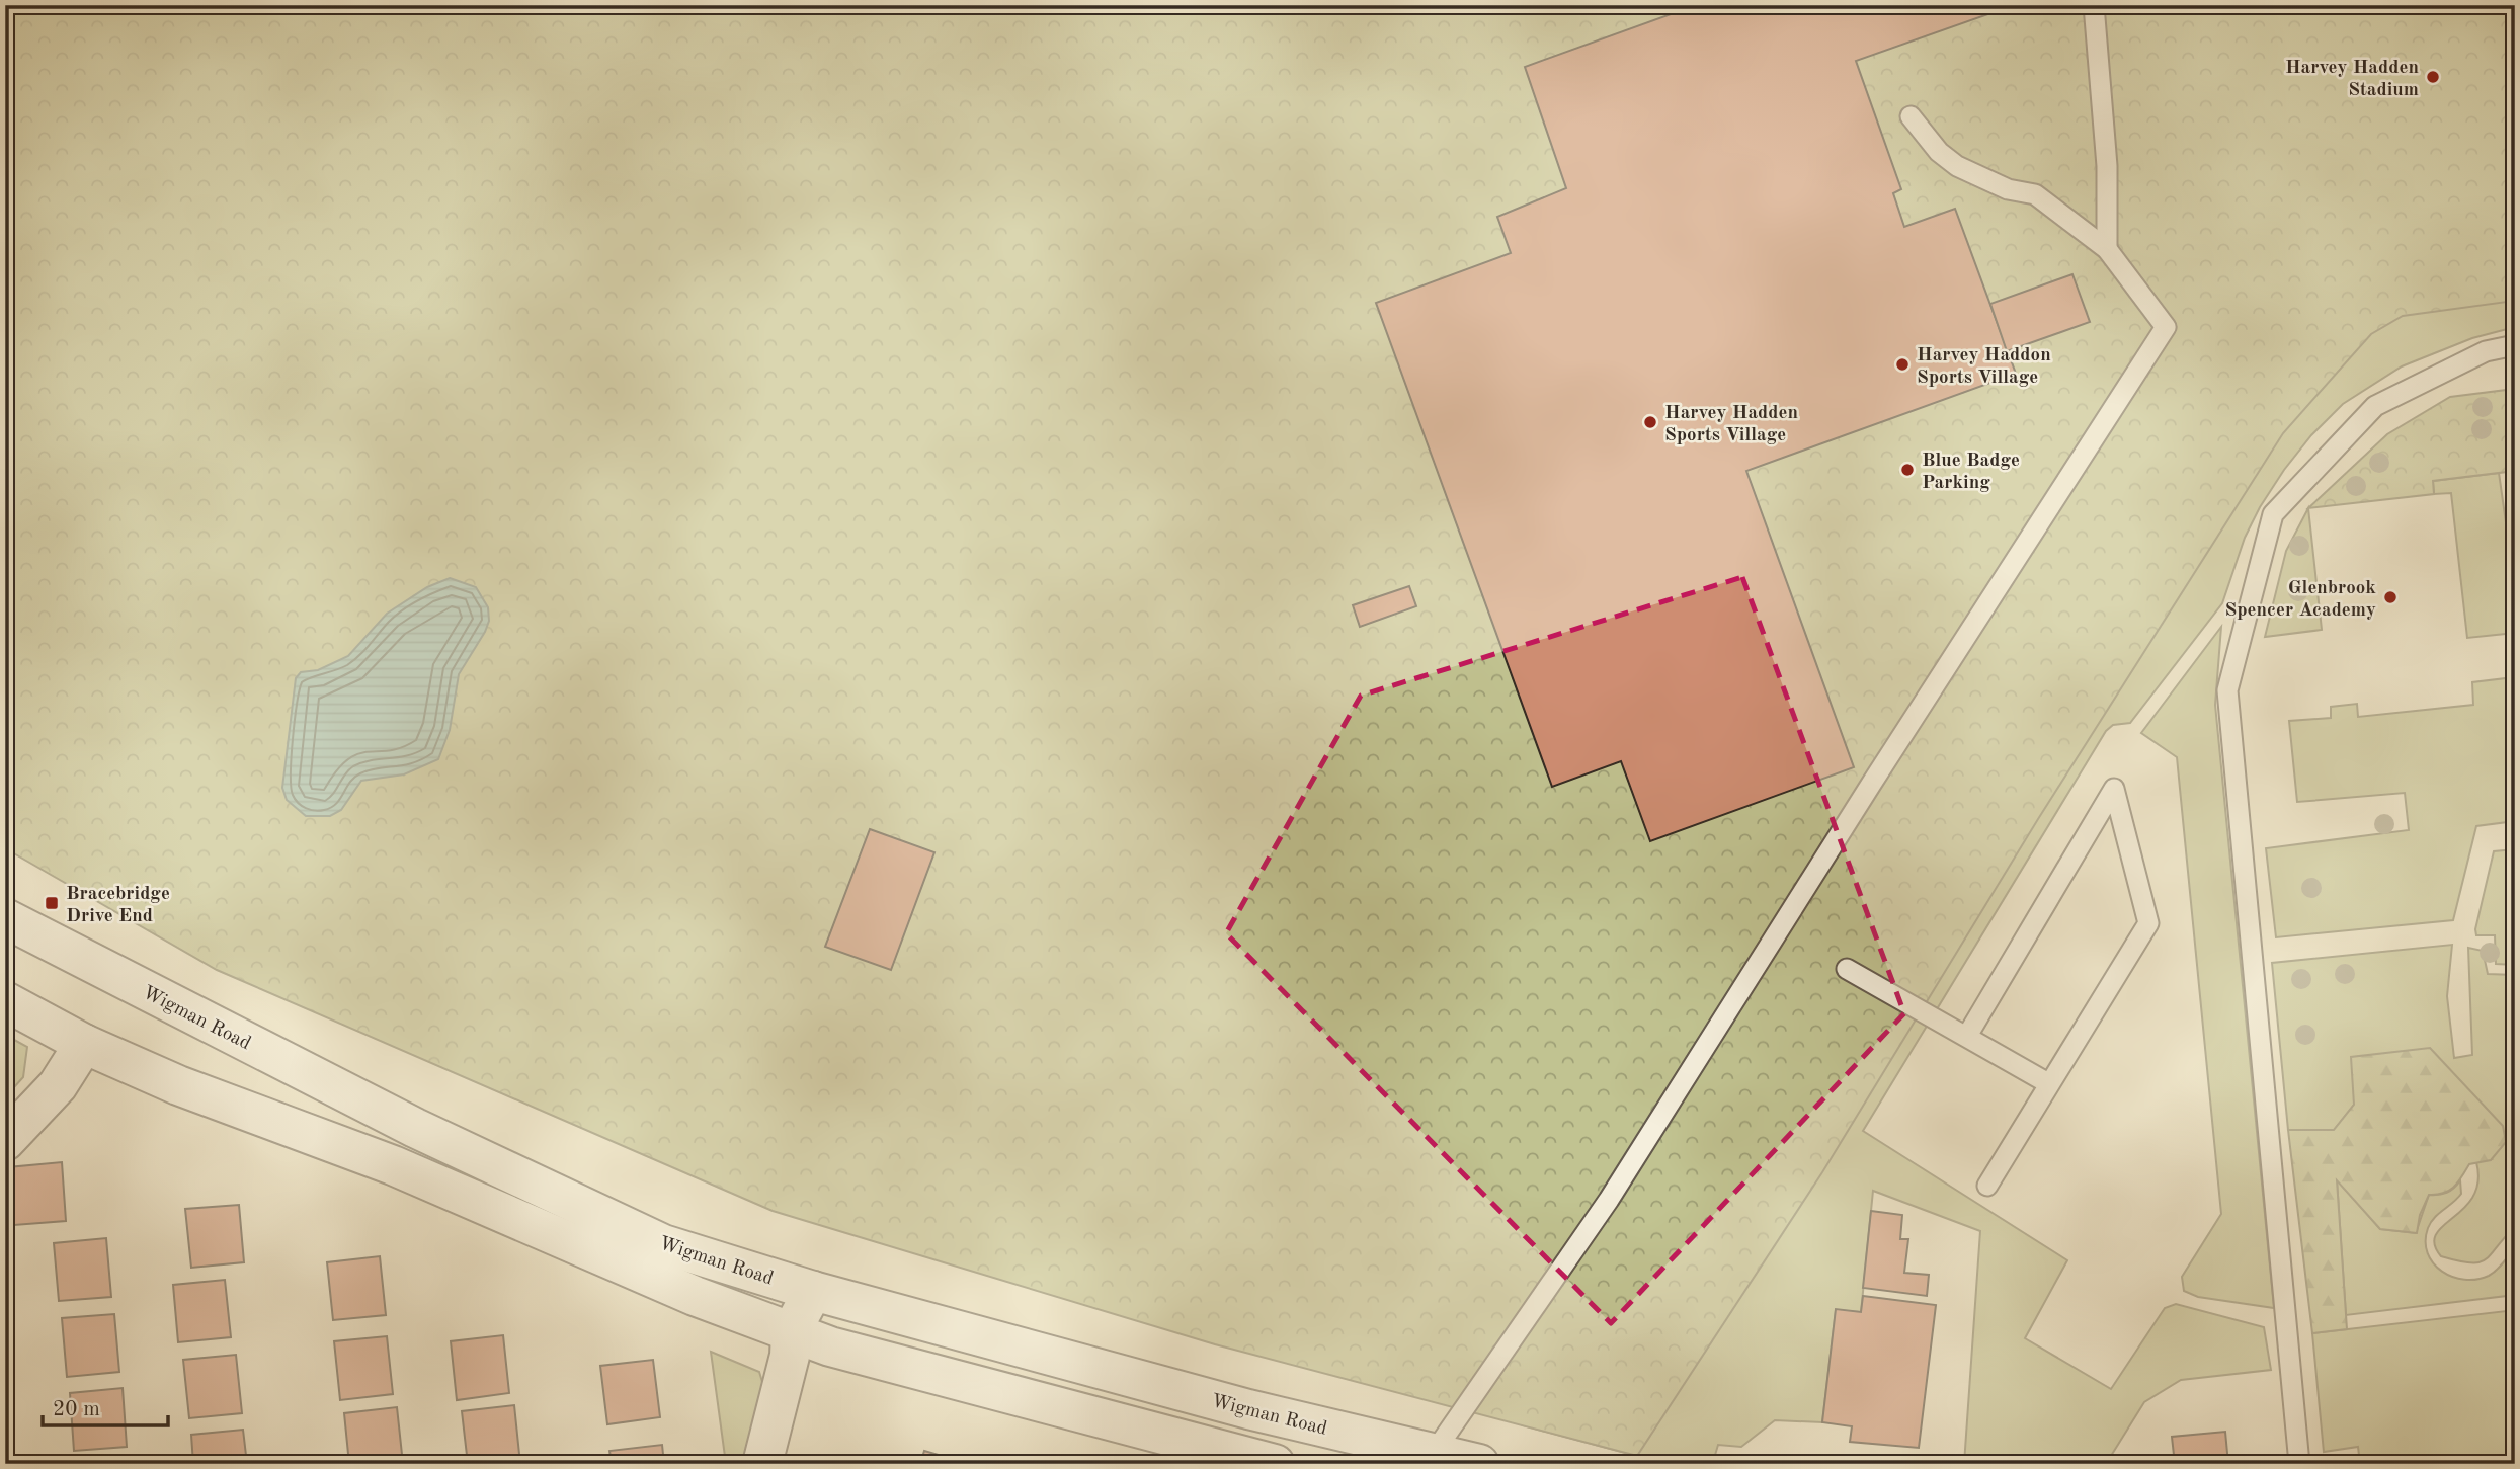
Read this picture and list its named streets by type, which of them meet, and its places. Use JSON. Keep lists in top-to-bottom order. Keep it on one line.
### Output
{"streets":{"street":["Wigman Road"]},"places":{"other":["Harvey Hadden Stadium","Harvey Haddon Sports Village","Harvey Hadden Sports Village","Blue Badge Parking","Glenbrook Spencer Academy"],"transit":["Bracebridge Drive End"]},"scale_bar":"20 m"}
